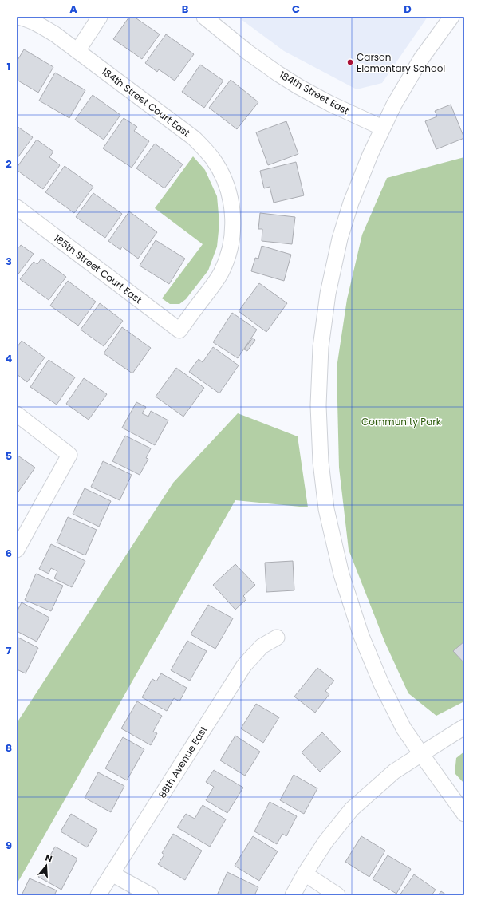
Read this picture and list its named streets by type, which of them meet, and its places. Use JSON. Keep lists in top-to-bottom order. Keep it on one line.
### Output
{"streets":{"street":["184th Street East","184th Street Court East","185th Street Court East","88th Avenue East"]},"crossings":[["184th Street Court East","185th Street Court East"]],"parks":["Community Park"],"places":["Carson Elementary School"],"north":"top","grid":{"columns":["A","B","C","D"],"rows":["1","2","3","4","5","6","7","8","9"]}}
